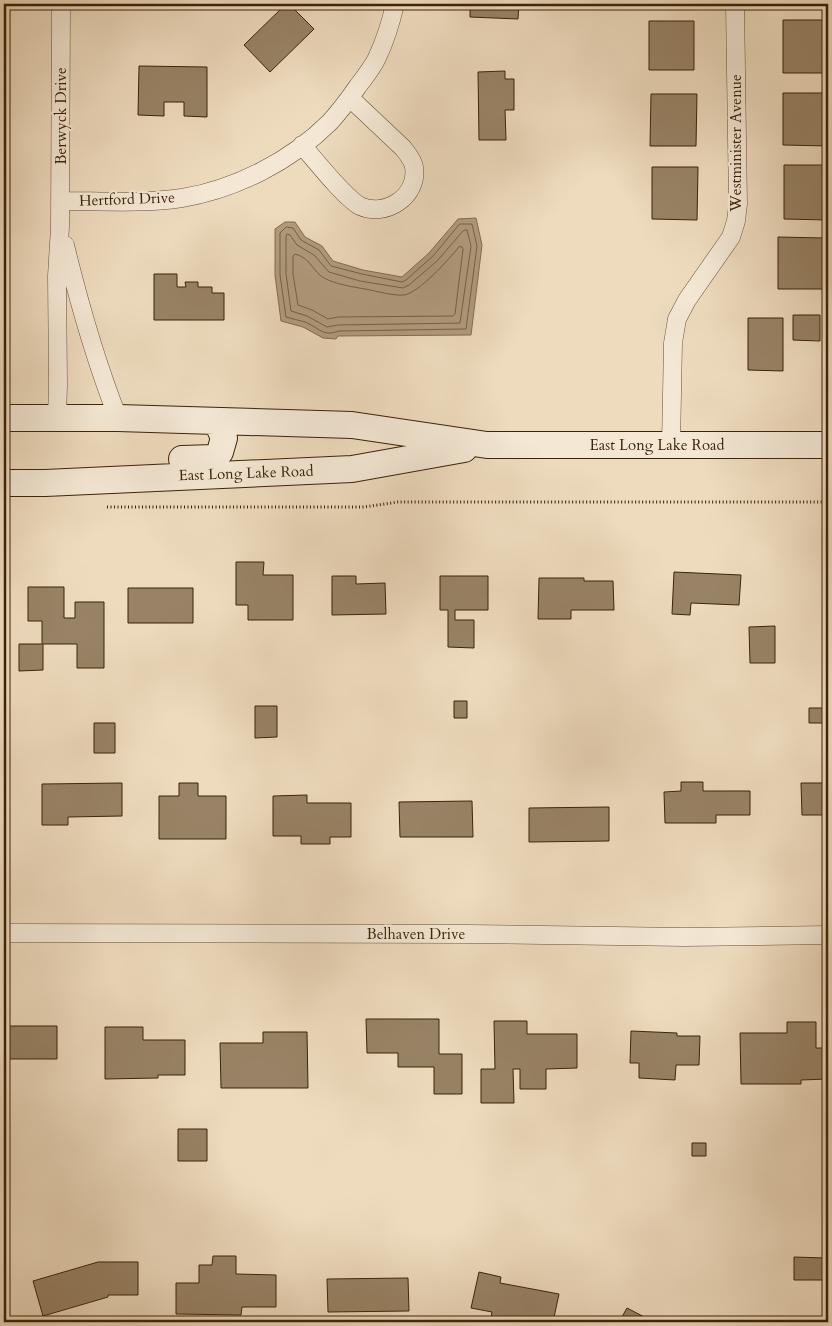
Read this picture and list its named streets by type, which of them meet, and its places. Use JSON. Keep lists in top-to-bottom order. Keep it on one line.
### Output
{"streets":{"main road":["East Long Lake Road"],"street":["Berwyck Drive","Westminister Avenue","Hertford Drive","Belhaven Drive"]},"crossings":[["Berwyck Drive","Hertford Drive"],["Berwyck Drive","East Long Lake Road"],["Westminister Avenue","East Long Lake Road"]]}
